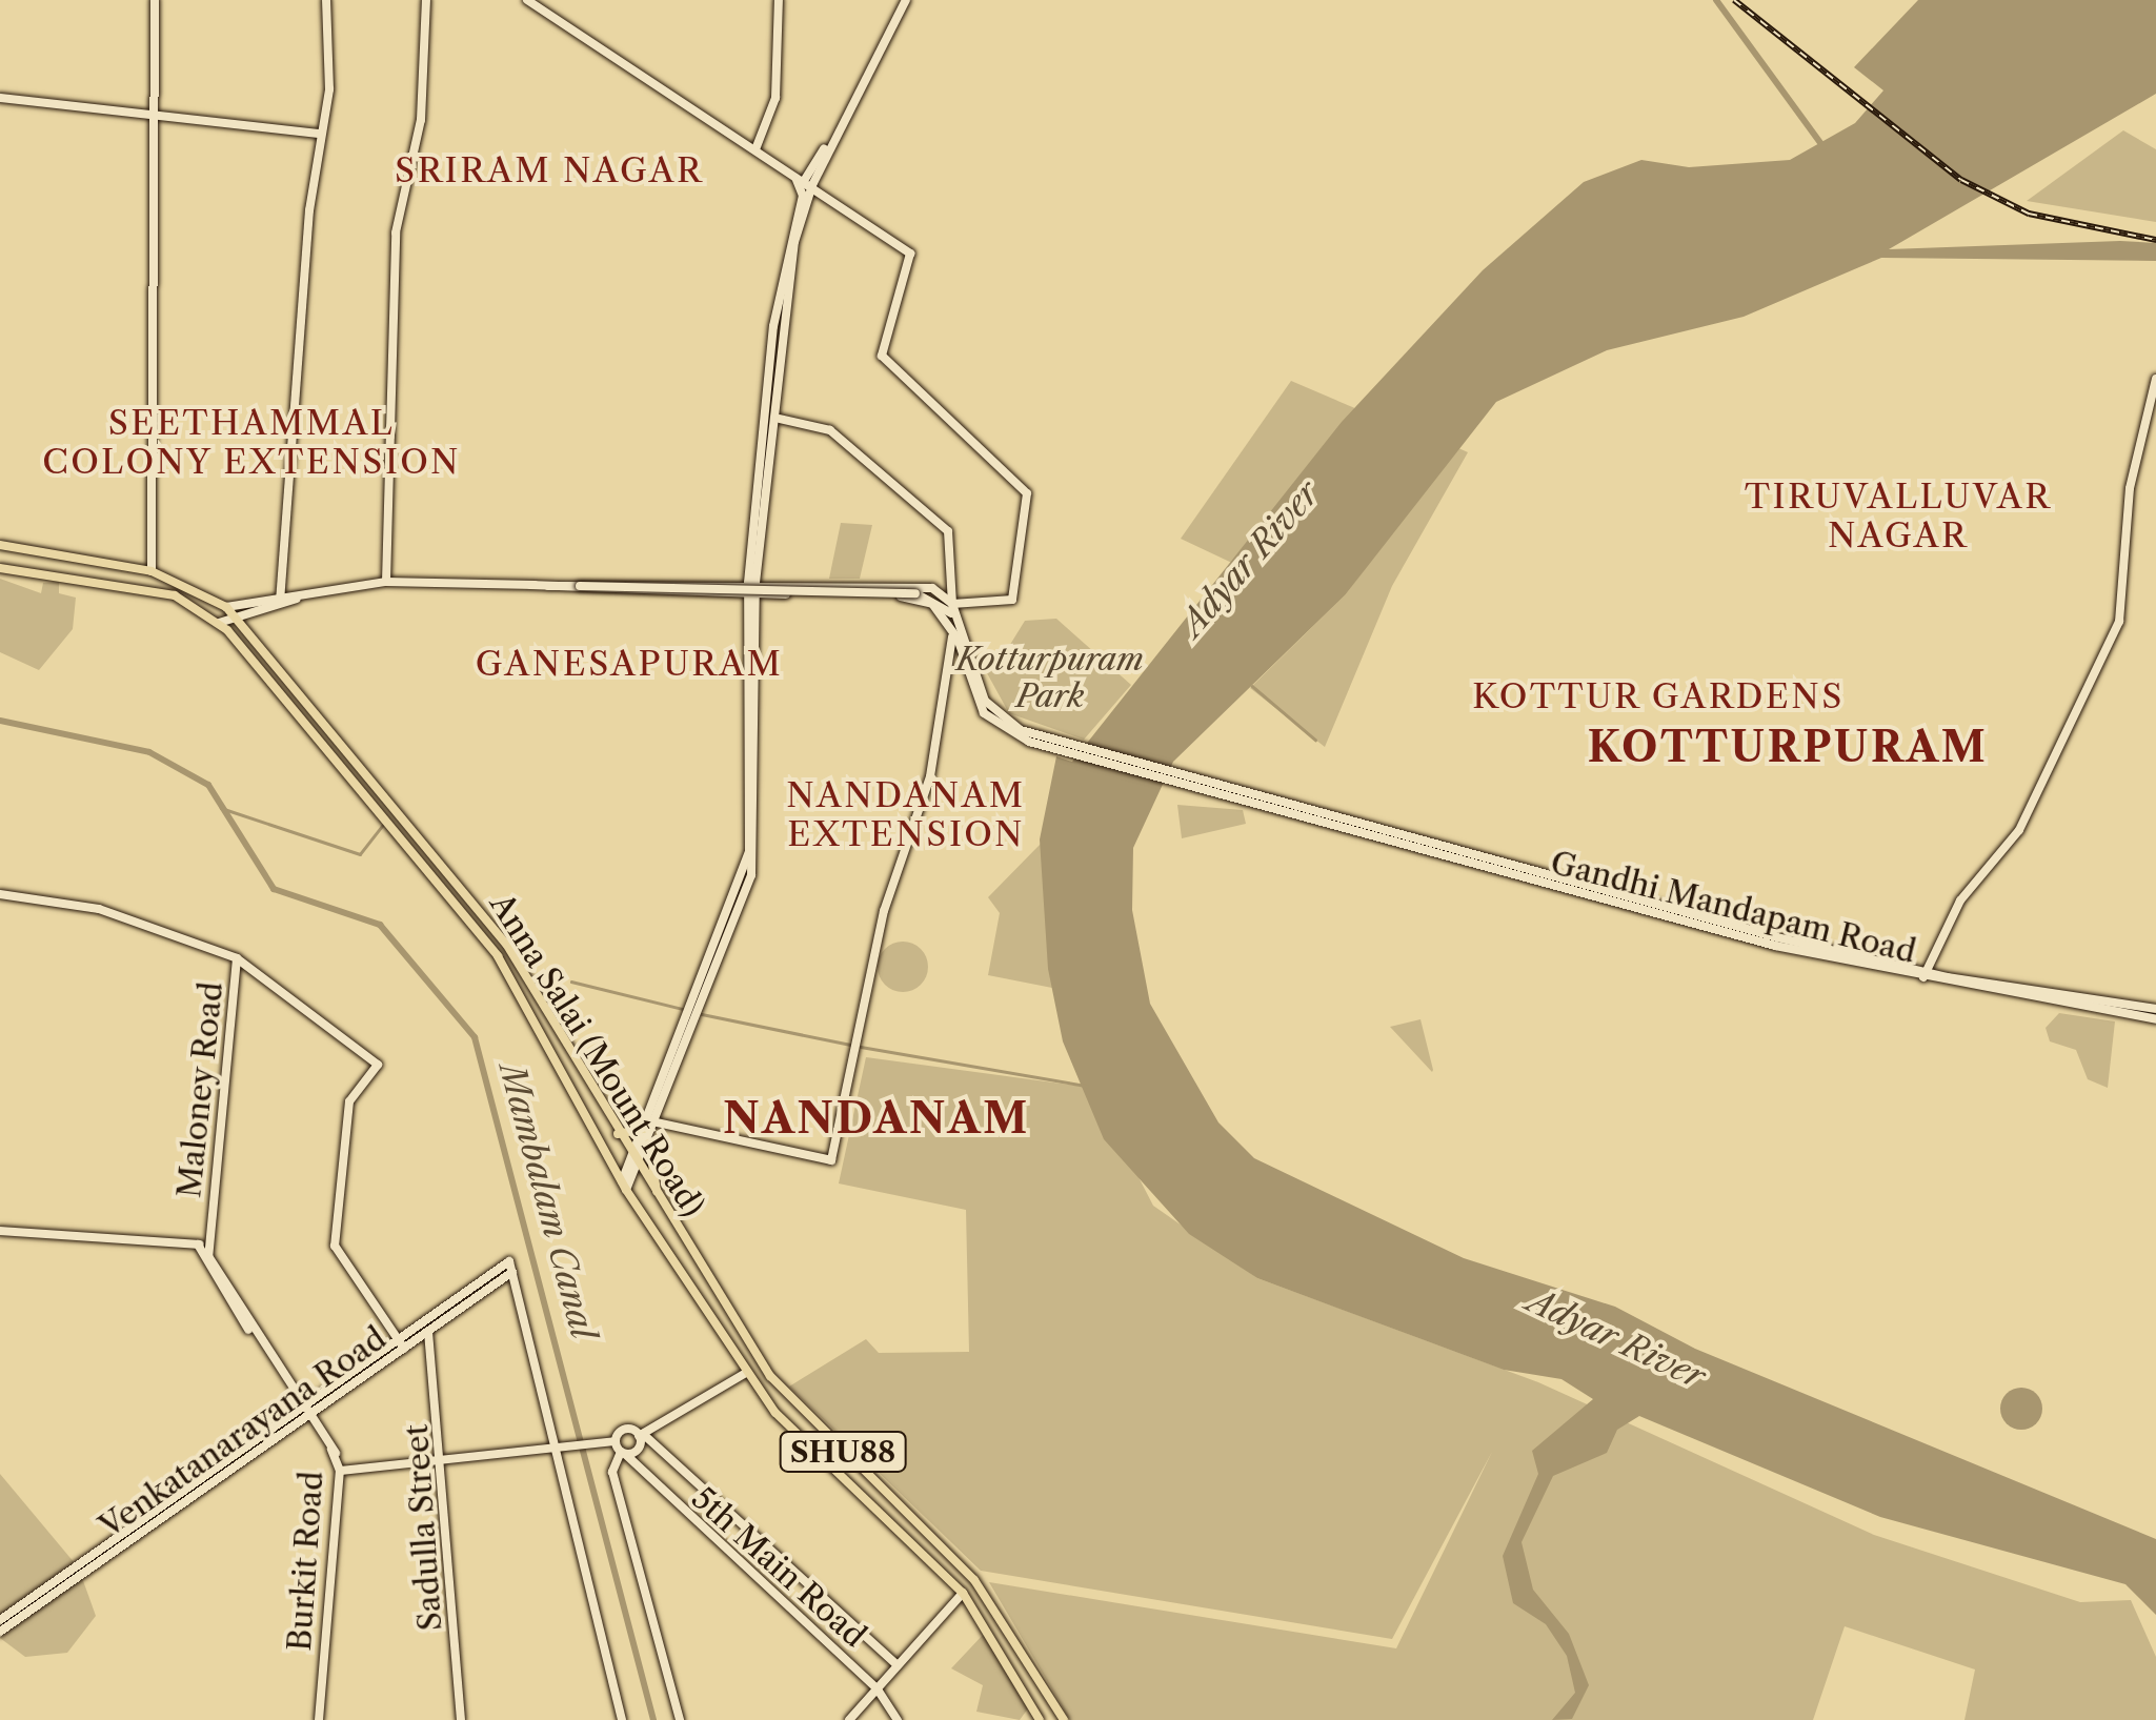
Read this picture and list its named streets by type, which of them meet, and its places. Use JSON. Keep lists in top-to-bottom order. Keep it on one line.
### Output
{"streets":{"main road":["Anna Salai (Mount Road)","SHU88"],"street":["Gandhi Mandapam Road","Maloney Road","Venkatanarayana Road","Sadulla Street","Burkit Road","5th Main Road"]},"crossings":[["Venkatanarayana Road","Sadulla Street"],["Venkatanarayana Road","Burkit Road"]],"districts":["SRIRAM NAGAR","SEETHAMMAL COLONY EXTENSION","TIRUVALLUVAR NAGAR","GANESAPURAM","KOTTUR GARDENS","KOTTURPURAM","NANDANAM EXTENSION","NANDANAM"],"water":["Adyar River","Mambalam Canal"],"parks":["Kotturpuram Park"]}
